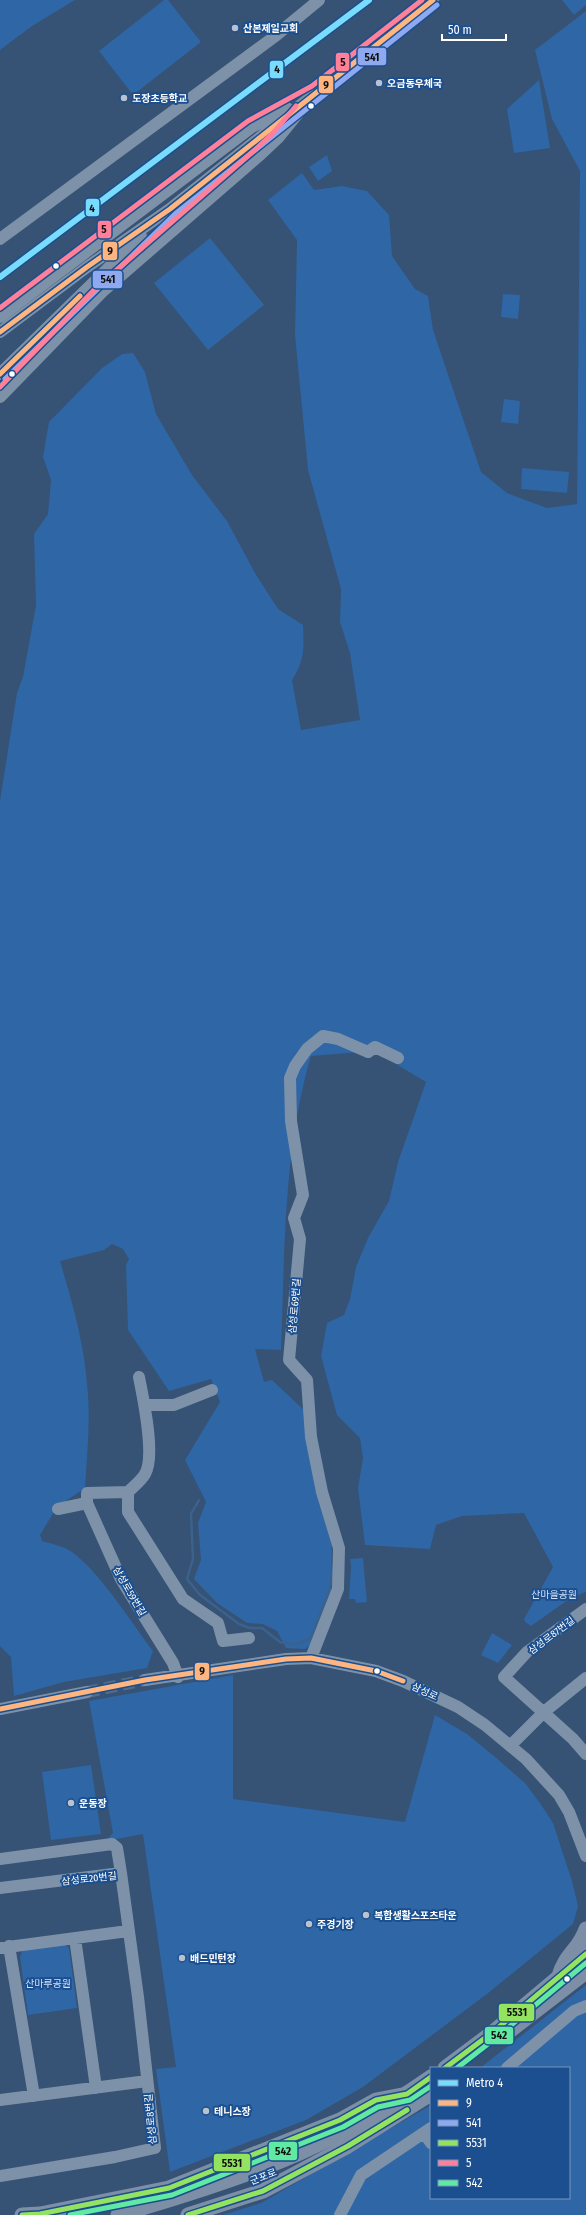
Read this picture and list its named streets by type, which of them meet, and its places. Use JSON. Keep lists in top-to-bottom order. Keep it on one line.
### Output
{"streets":{"main road":["군포로"],"street":["삼성로69번길","삼성로59번길","삼성로87번길","삼성로","삼성로20번길","삼성로8번길"]},"crossings":[["삼성로69번길","삼성로"],["삼성로59번길","삼성로"],["삼성로20번길","삼성로8번길"]],"parks":["산마을공원","산마루공원"],"places":["산본제일교회","오금동우체국","도장초등학교","운동장","복합생활스포츠타운","주경기장","배드민턴장","테니스장"],"lines":["metro line 4","transit line 9","transit line 5","transit line 541","transit line 5531","transit line 542"],"legend":["Metro 4","9","541","5531","5","542"],"scale_bar":"50 m"}
